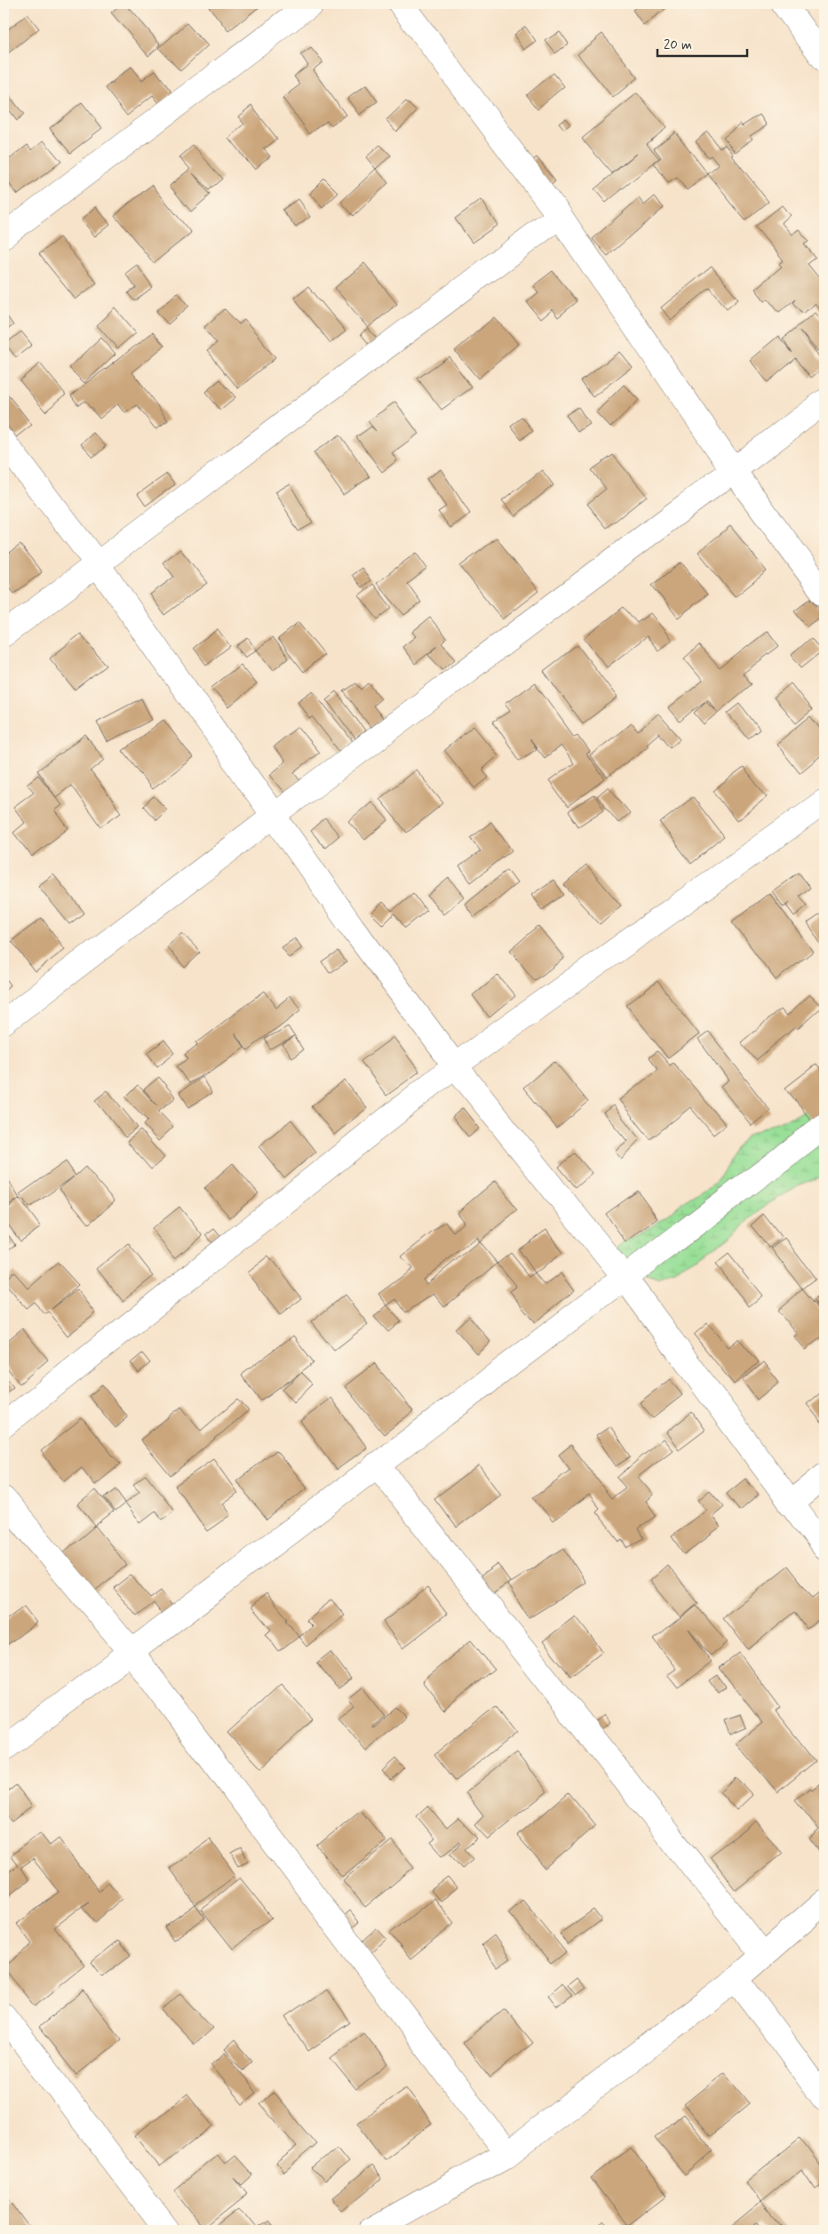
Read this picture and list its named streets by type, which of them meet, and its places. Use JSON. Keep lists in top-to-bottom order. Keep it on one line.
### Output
{"scale_bar":"20 m"}
